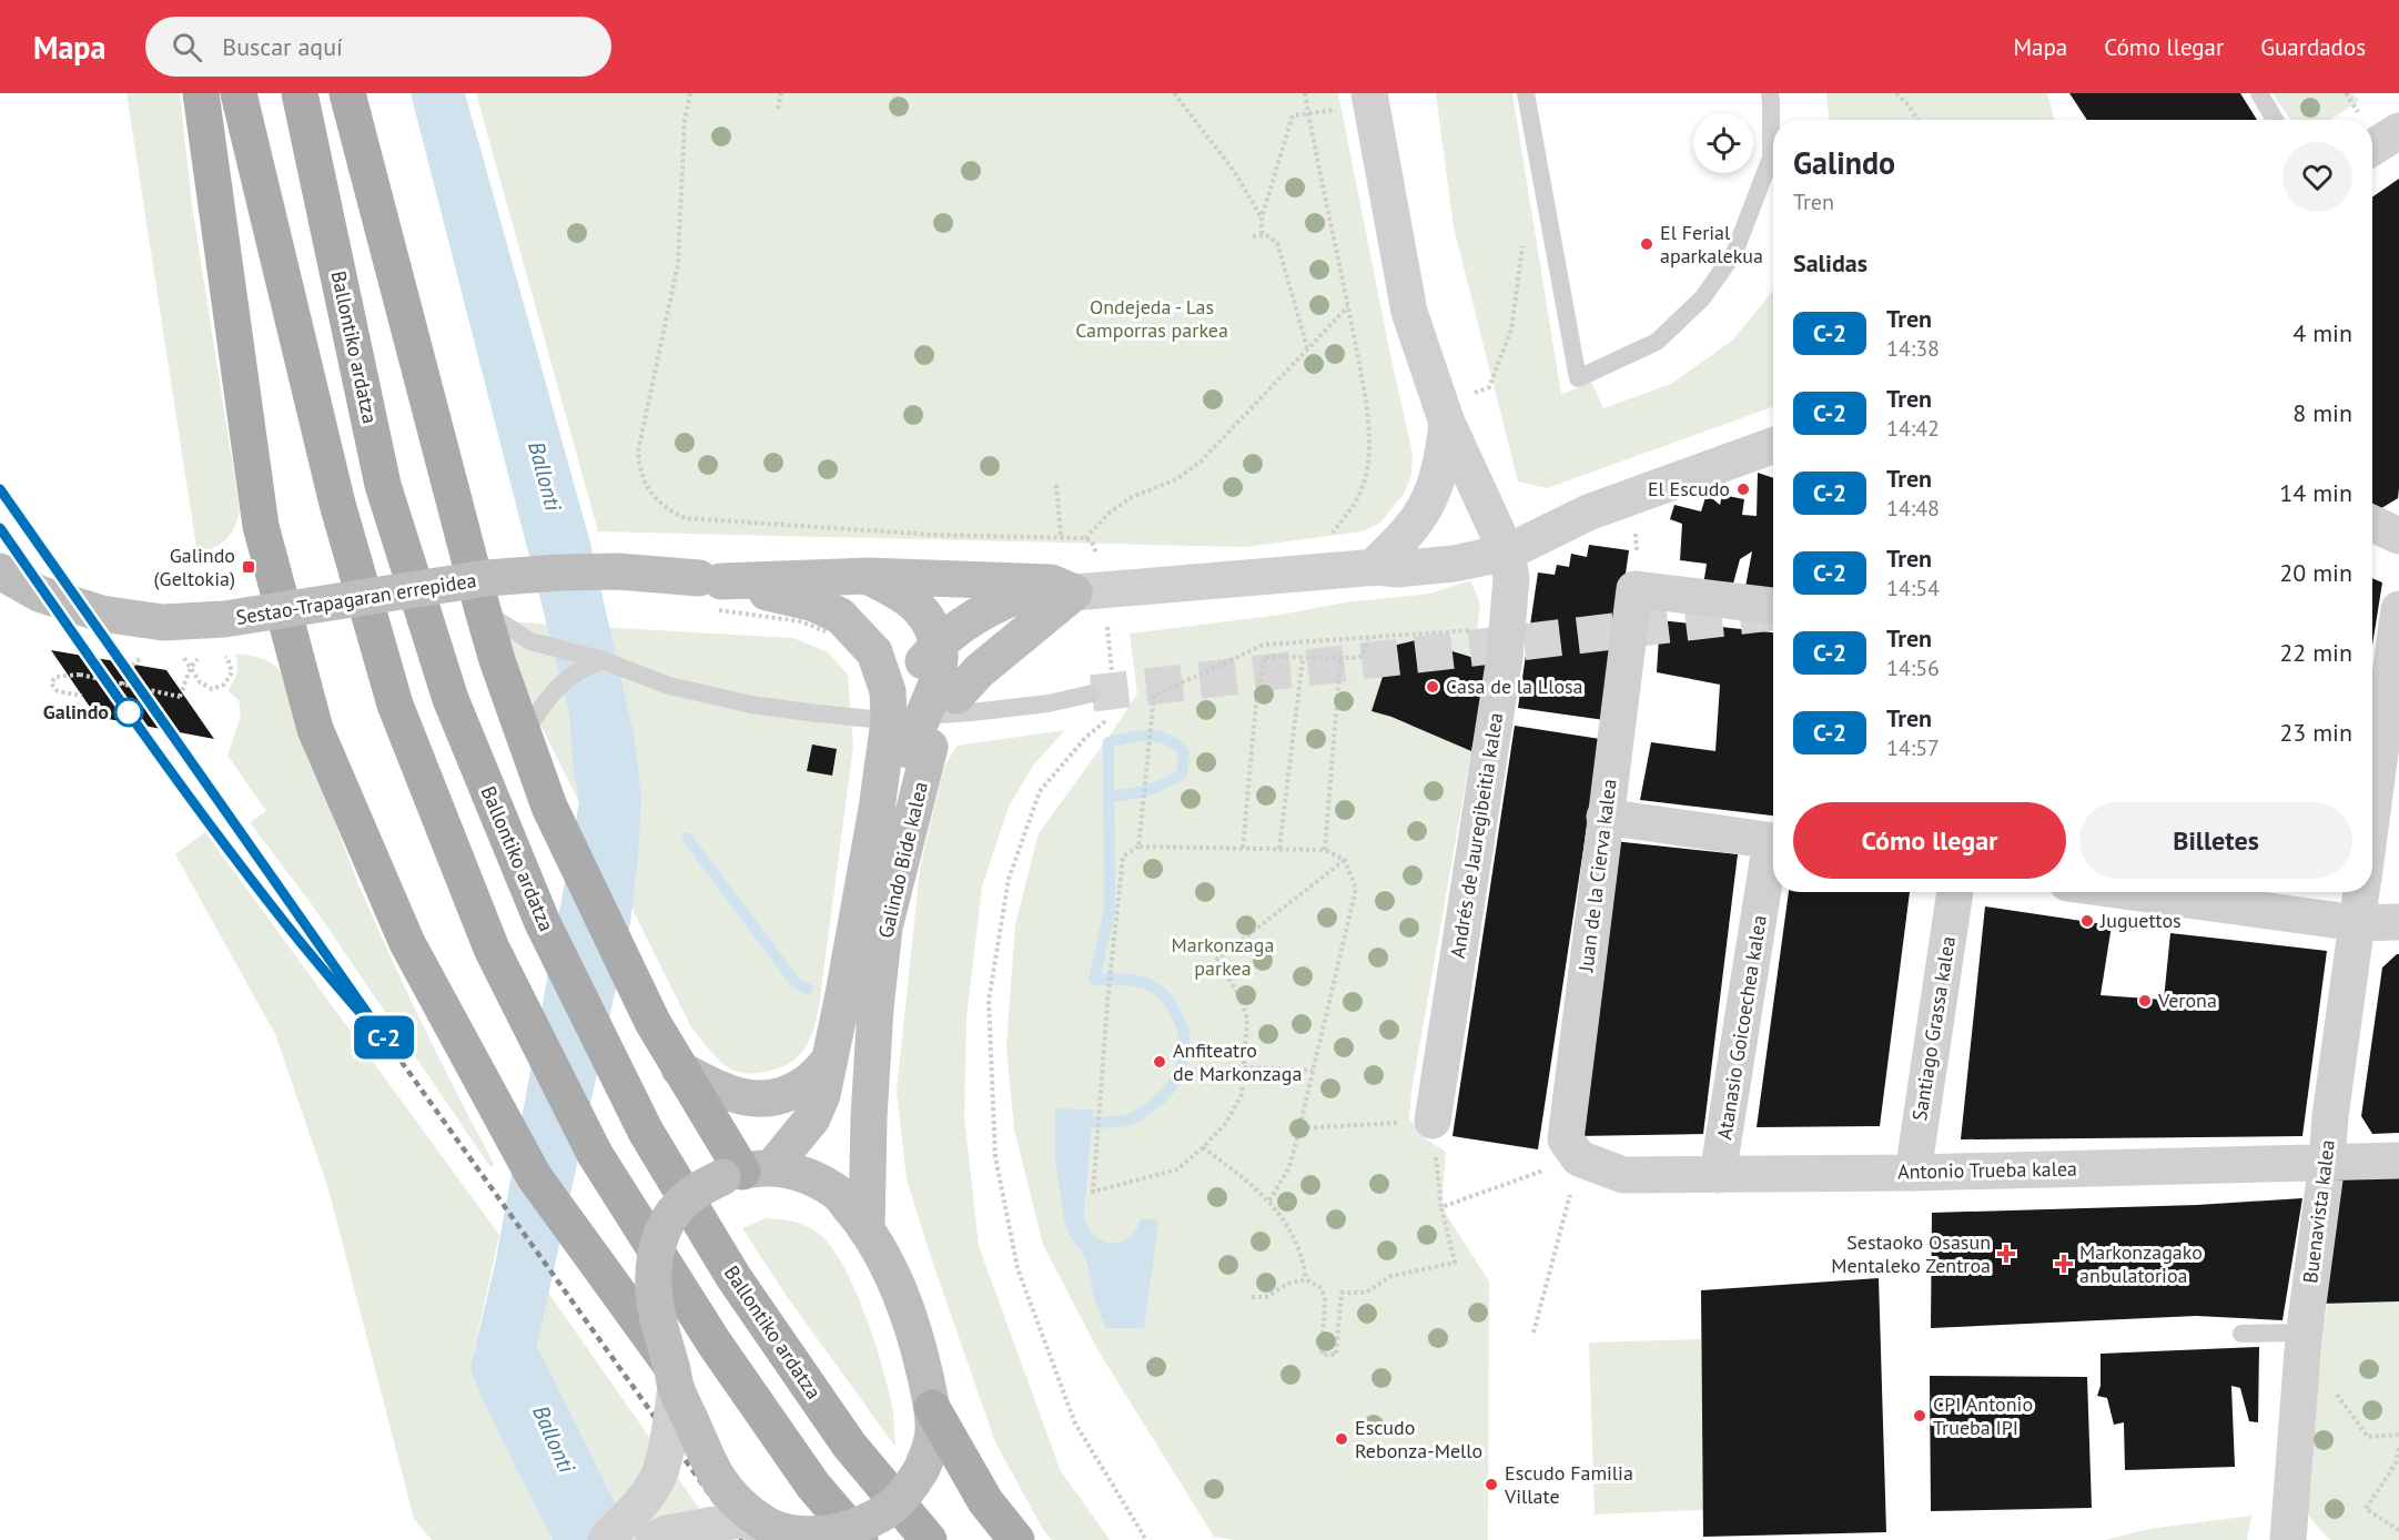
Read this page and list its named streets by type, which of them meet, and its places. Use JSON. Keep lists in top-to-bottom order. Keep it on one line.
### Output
{"streets":{"main road":["Ballontiko ardatza"],"street":["Sestao-Trapagaran errepidea","Andrés de Jauregibeitia kalea","Galindo Bide kalea","Juan de la Cierva kalea","Atanasio Goicoechea kalea","Santiago Grassa kalea","Antonio Trueba kalea","Buenavista kalea"]},"crossings":[["Sestao-Trapagaran errepidea","Galindo Bide kalea"],["Juan de la Cierva kalea","Antonio Trueba kalea"],["Atanasio Goicoechea kalea","Antonio Trueba kalea"],["Santiago Grassa kalea","Antonio Trueba kalea"],["Antonio Trueba kalea","Buenavista kalea"]],"water":["Ballonti"],"parks":["Ondejeda - Las Camporras parkea","Markonzaga parkea"],"places":{"other":["El Ferial aparkalekua","El Escudo","Casa de la Llosa","Galindo","Juguettos","Verona","Anfiteatro de Markonzaga","CPI Antonio Trueba IPI","Escudo Rebonza-Mello","Escudo Familia Villate"],"transit":["Galindo (Geltokia)"],"health":["Sestaoko Osasun Mentaleko Zentroa","Markonzagako anbulatorioa"]},"page":{"header":"Mapa","search":"Buscar aquí","nav":["Mapa","Cómo llegar","Guardados"],"on_map":"C-2","heading":[["Galindo","Tren"],"Salidas"],"list":[{"mark":"C-2","name":"Tren","note":"14:38","value":"4 min"},{"mark":"C-2","name":"Tren","note":"14:42","value":"8 min"},{"mark":"C-2","name":"Tren","note":"14:48","value":"14 min"},{"mark":"C-2","name":"Tren","note":"14:54","value":"20 min"},{"mark":"C-2","name":"Tren","note":"14:56","value":"22 min"},{"mark":"C-2","name":"Tren","note":"14:57","value":"23 min"}],"buttons":["Cómo llegar","Billetes"]}}
